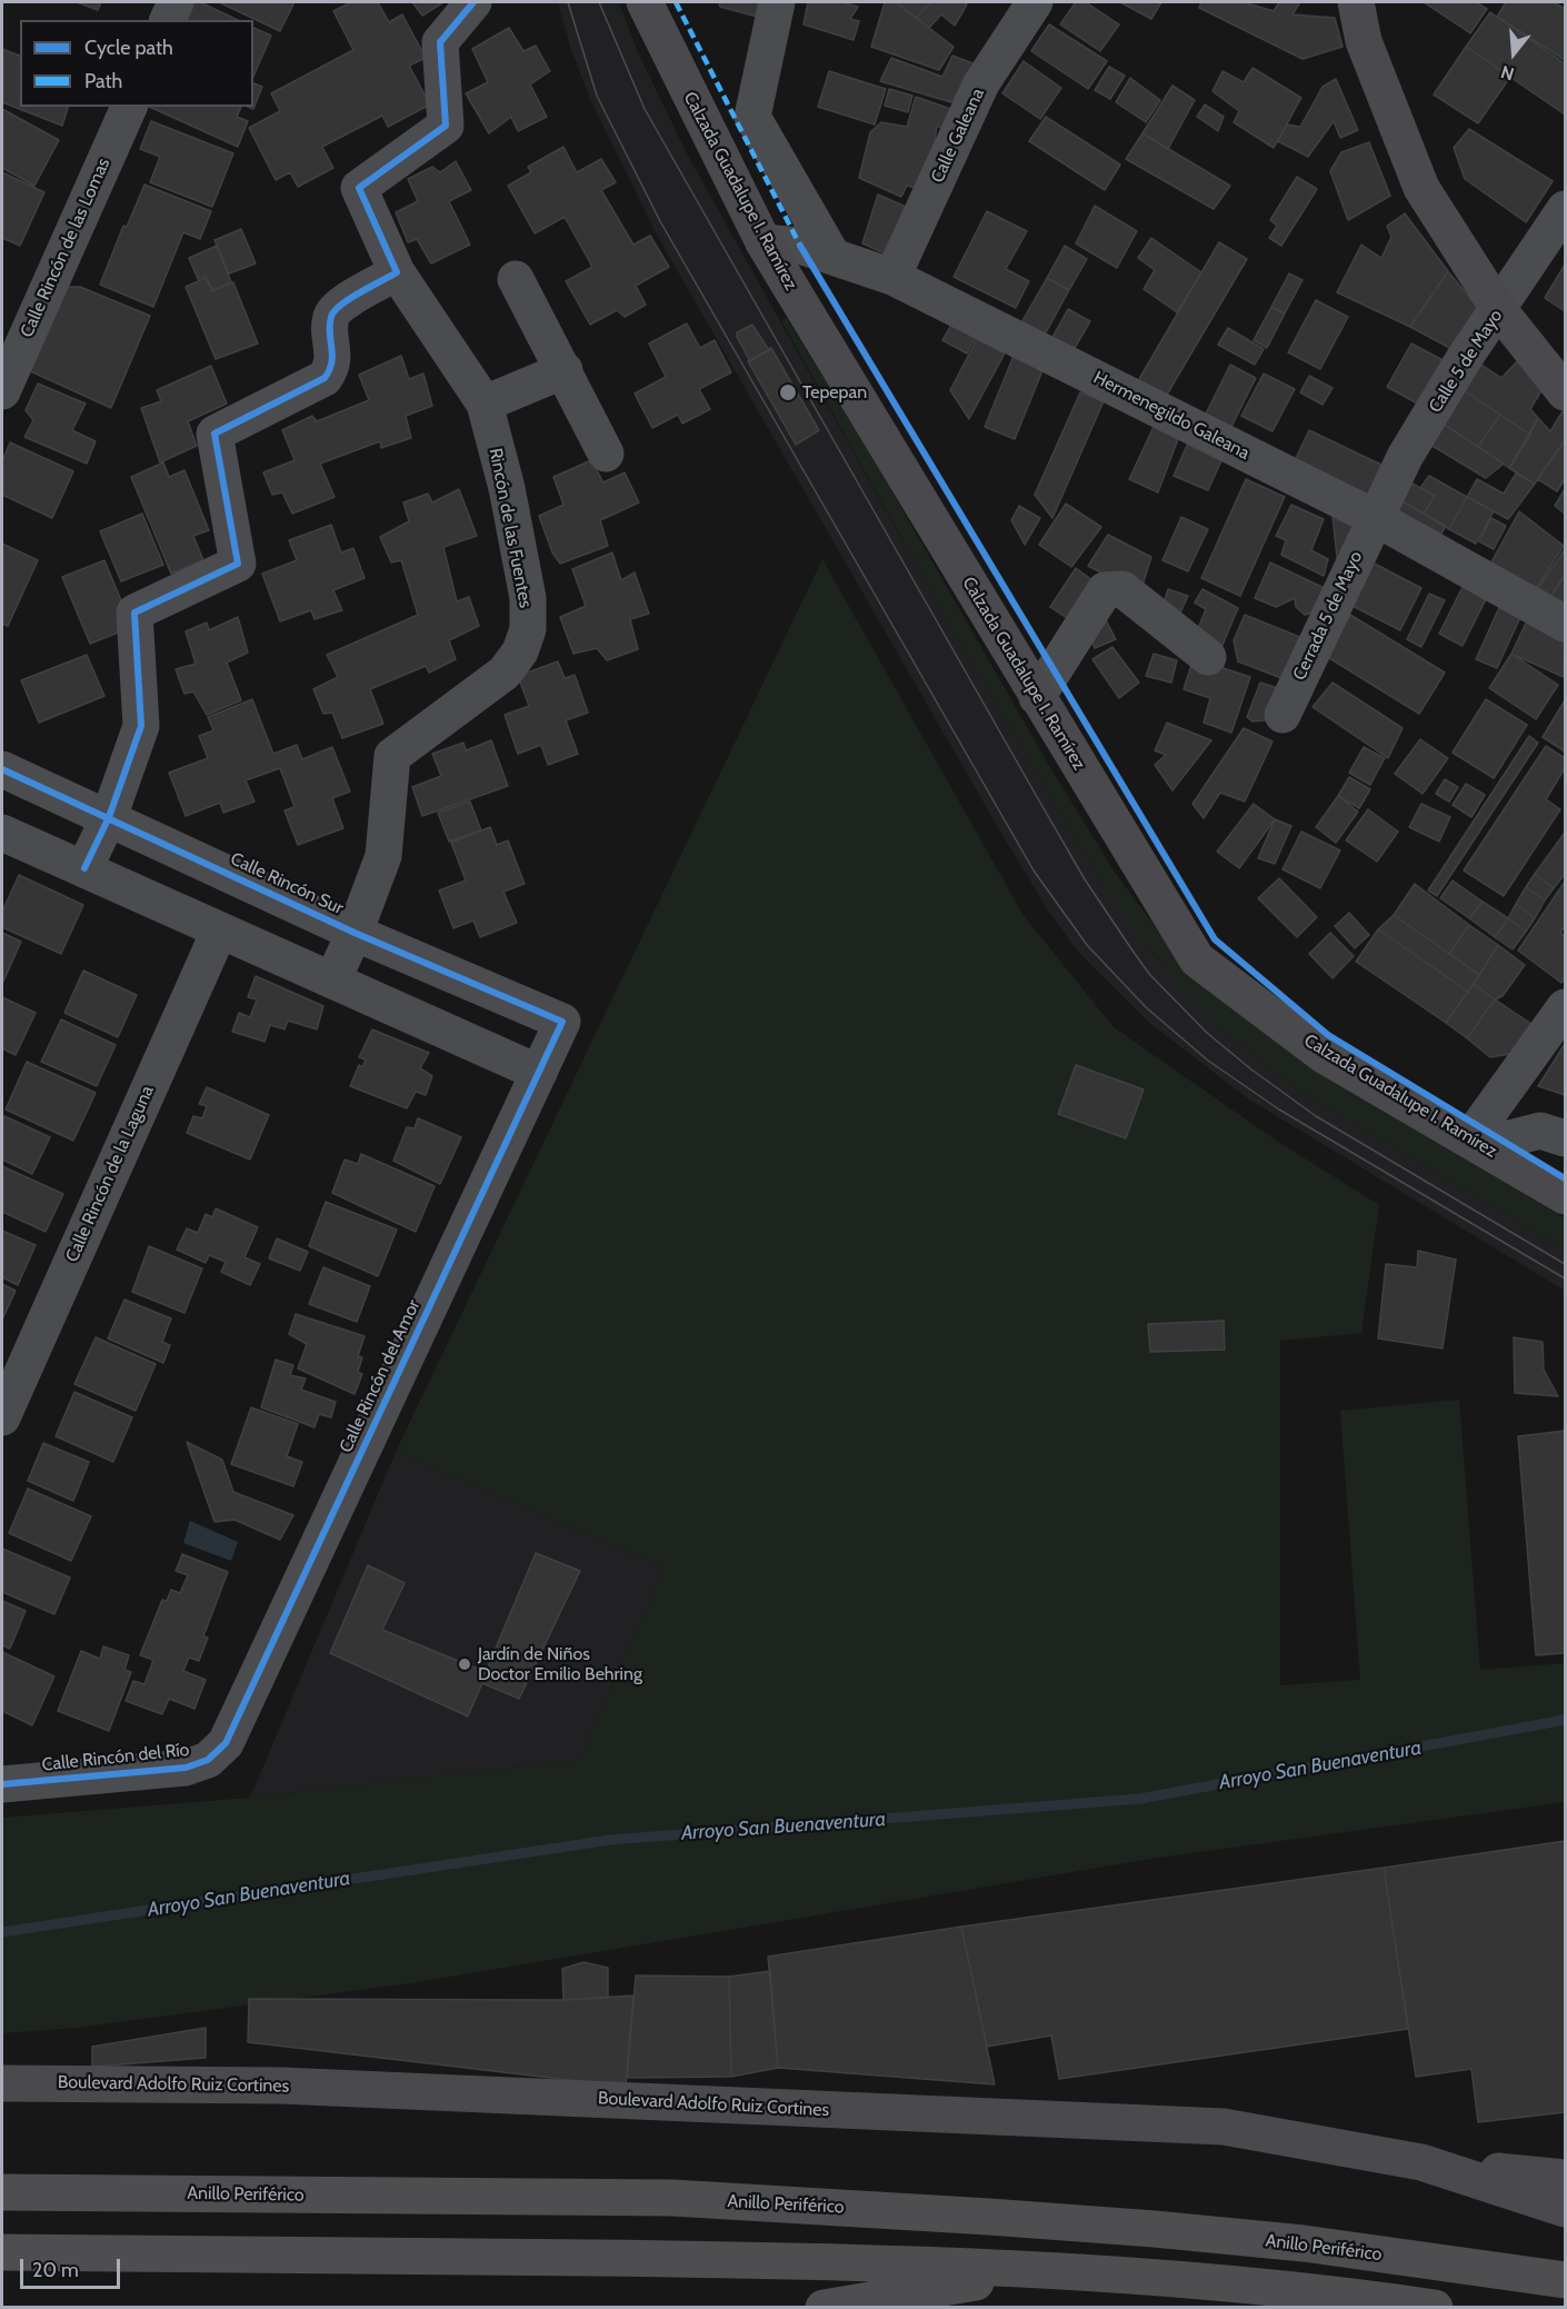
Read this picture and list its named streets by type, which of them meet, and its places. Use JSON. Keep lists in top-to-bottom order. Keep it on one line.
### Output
{"streets":{"highway":["Anillo Periférico"],"main road":["Calzada Guadalupe I. Ramírez","Boulevard Adolfo Ruiz Cortines"],"street":["Calle Galeana","Calle Rincón de las Lomas","Calle 5 de Mayo","Hermenegildo Galeana","Rincón de las Fuentes","Cerrada 5 de Mayo","Calle Rincón Sur","Calle Rincón de la Laguna","Calle Rincón del Amor","Calle Rincón del Río"]},"crossings":[["Calle Galeana","Hermenegildo Galeana"],["Calzada Guadalupe I. Ramírez","Hermenegildo Galeana"],["Calle 5 de Mayo","Hermenegildo Galeana"],["Calle 5 de Mayo","Cerrada 5 de Mayo"],["Hermenegildo Galeana","Cerrada 5 de Mayo"],["Rincón de las Fuentes","Calle Rincón Sur"],["Calle Rincón Sur","Calle Rincón del Amor"],["Calle Rincón del Amor","Calle Rincón del Río"]],"water":["Arroyo San Buenaventura"],"places":["Tepepan","Jardín de Niños Doctor Emilio Behring"],"legend":["Cycle path","Path"],"scale_bar":"20 m","north":"bottom"}
